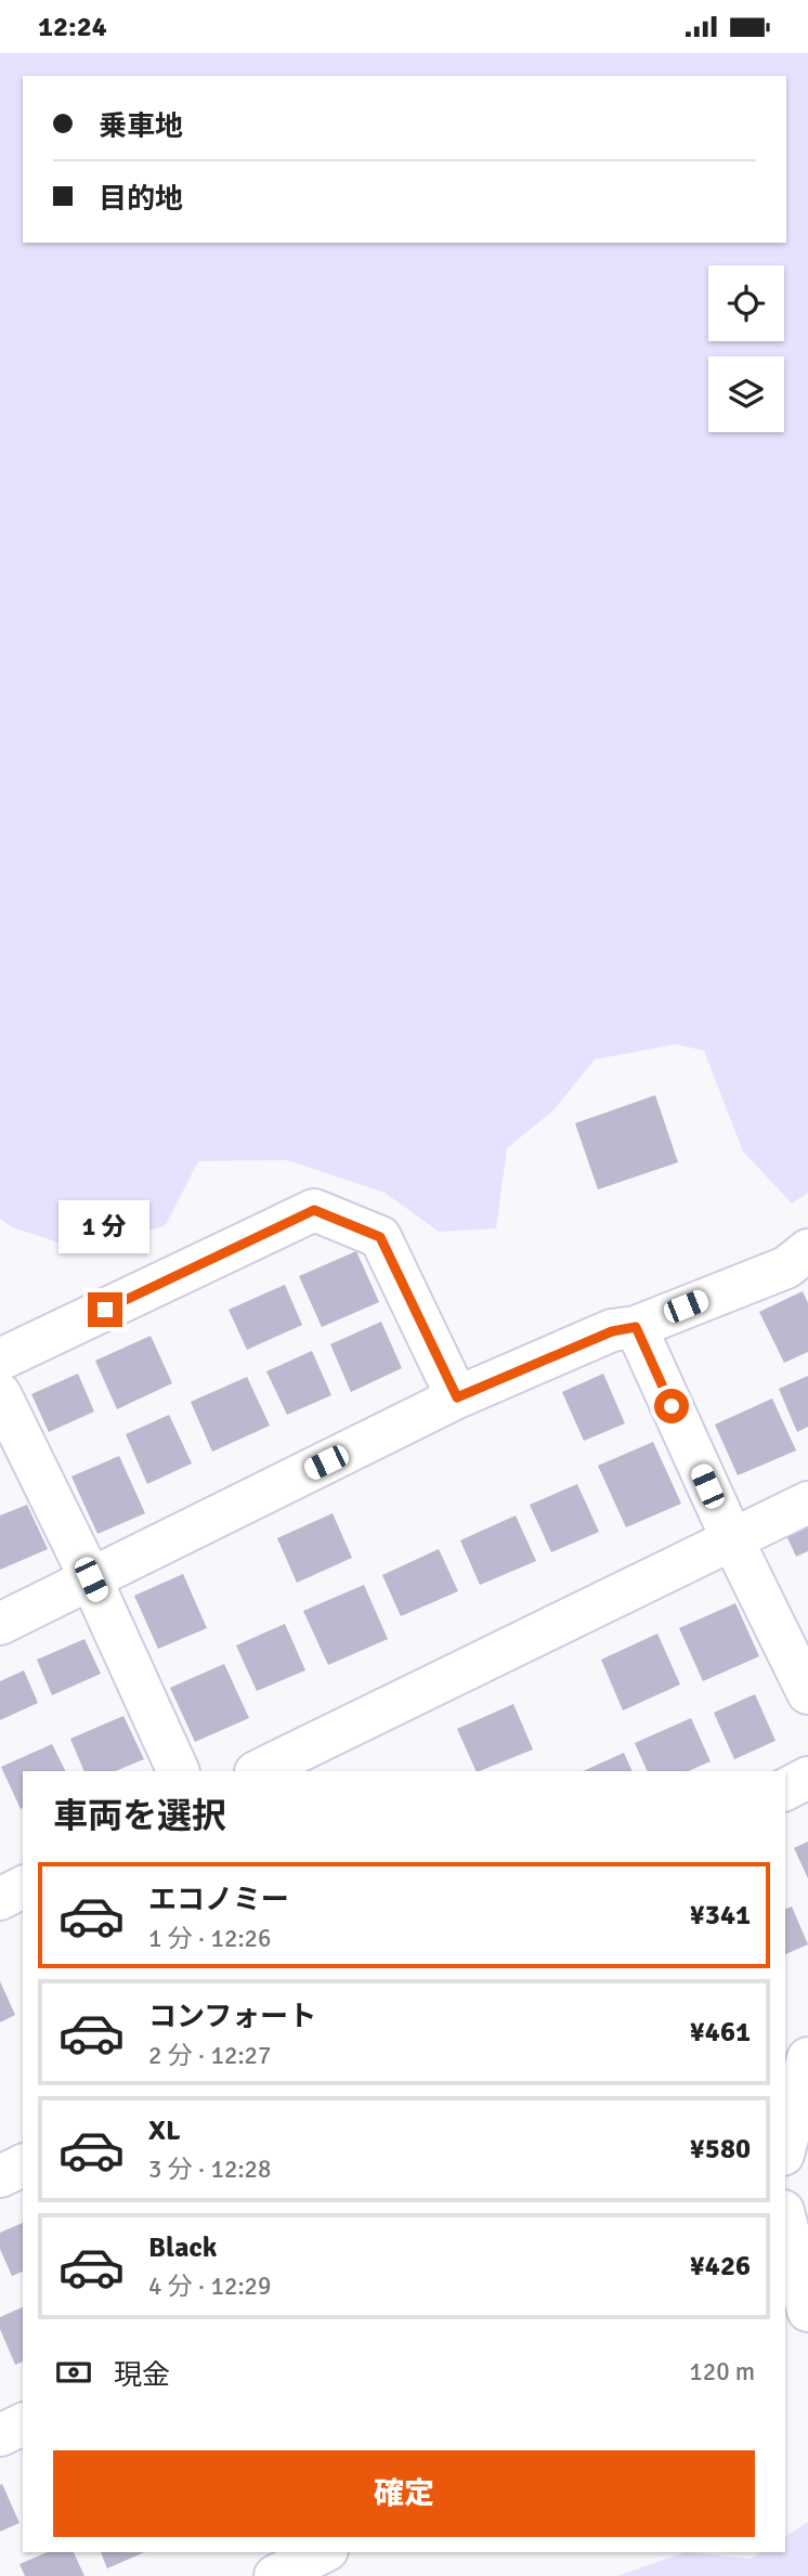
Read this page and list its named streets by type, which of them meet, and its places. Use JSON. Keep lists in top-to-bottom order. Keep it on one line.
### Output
{"page":{"status":"12:24","banner":["乗車地","目的地"],"bubble":"1 分","heading":"車両を選択","list":[{"name":"エコノミー","note":"1 分 · 12:26","value":"¥341"},{"name":"コンフォート","note":"2 分 · 12:27","value":"¥461"},{"name":"XL","note":"3 分 · 12:28","value":"¥580"},{"name":"Black","note":"4 分 · 12:29","value":"¥426"}],"pay":["現金","120 m"],"buttons":"確定"}}
